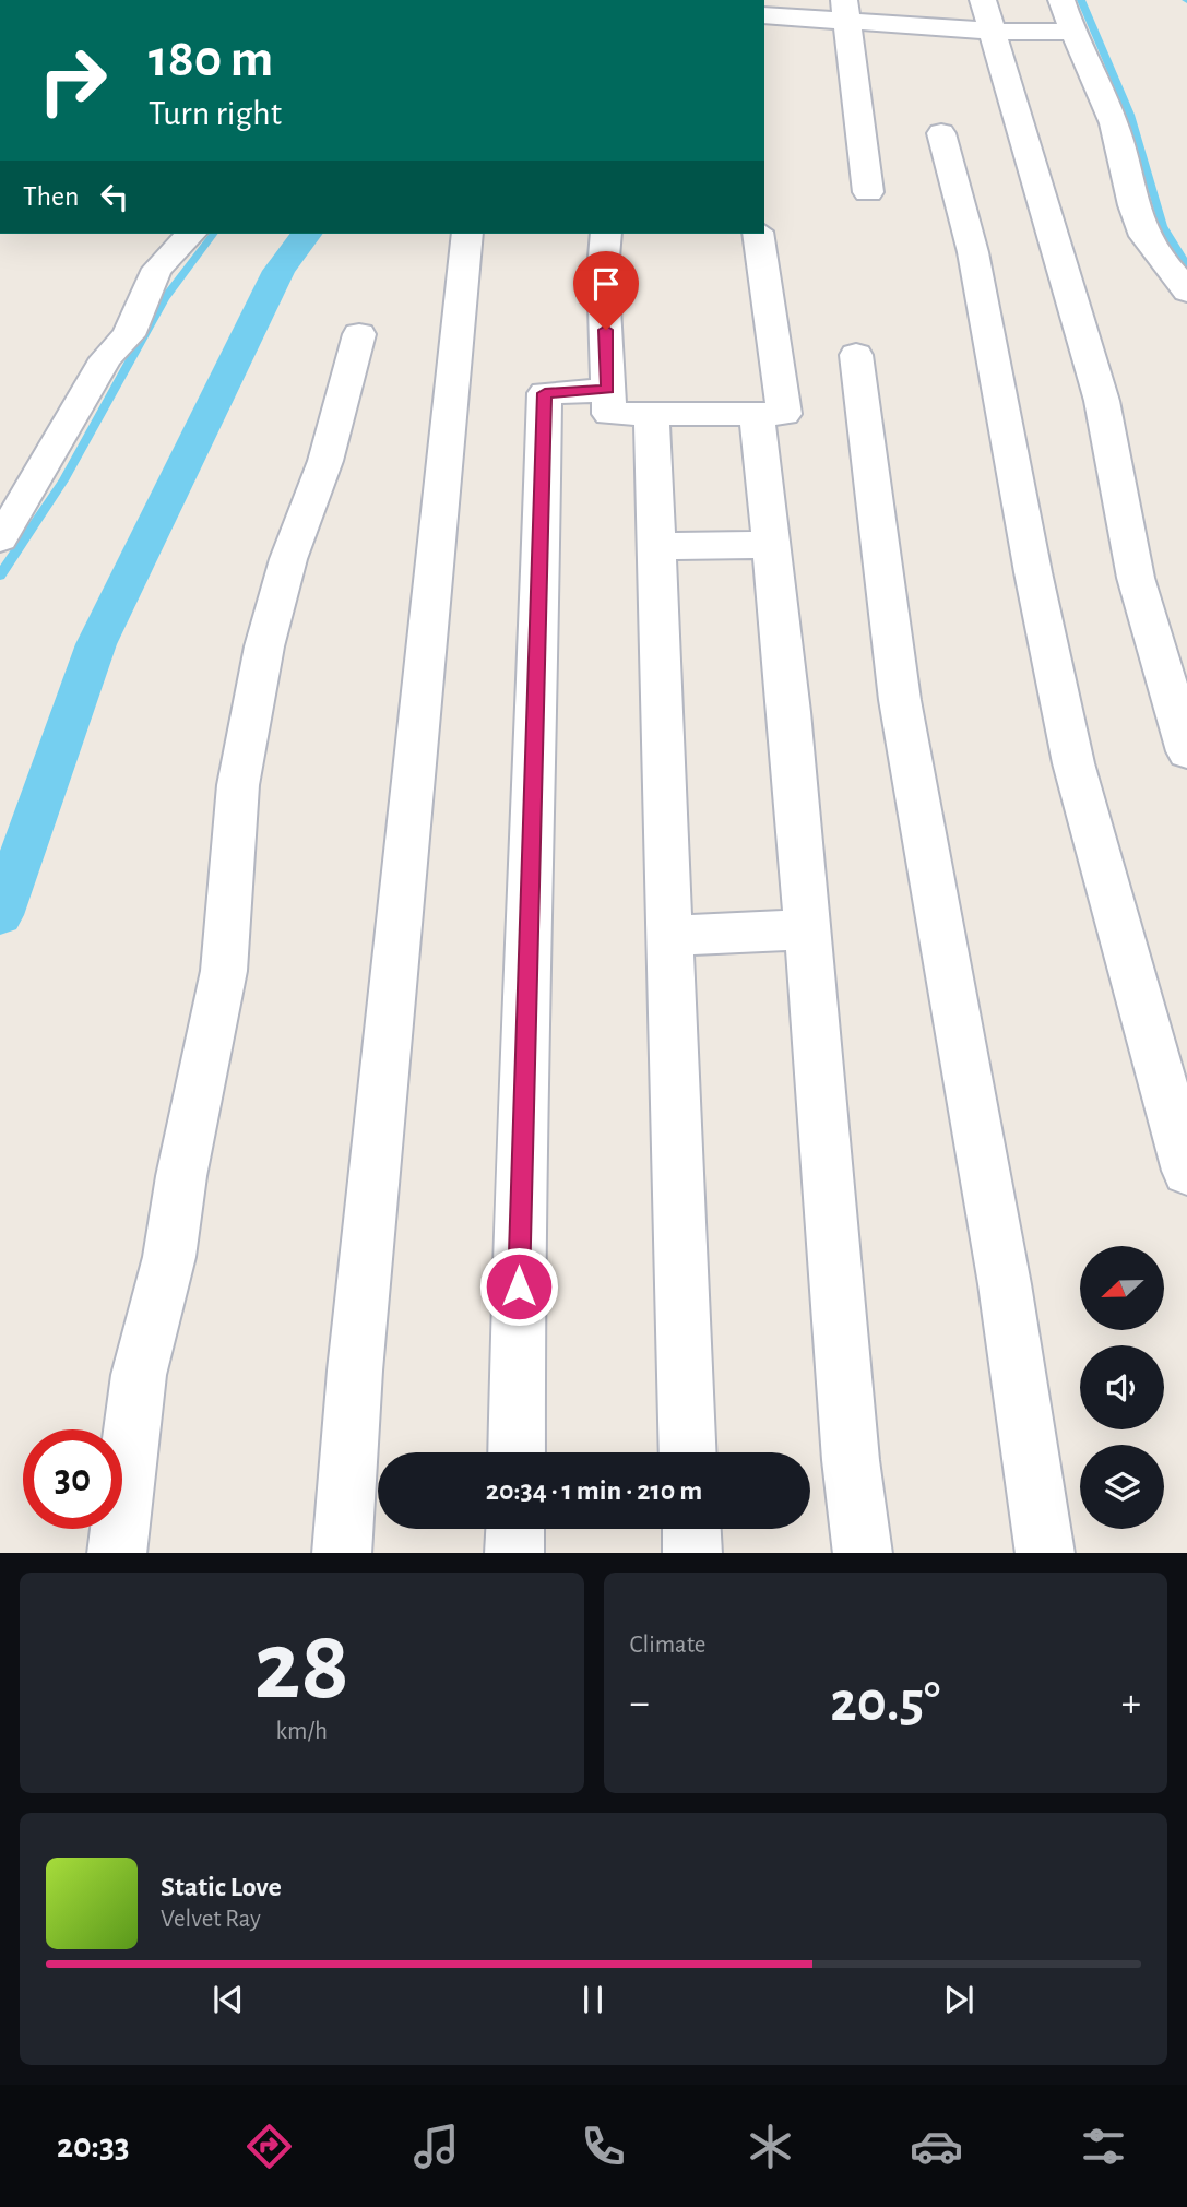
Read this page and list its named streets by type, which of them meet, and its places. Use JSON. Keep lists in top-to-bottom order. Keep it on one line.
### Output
{"north":"left","page":{"turn":["180 m","Turn right"],"then":"Then","limit":"30","trip":"20:34 · 1 min · 210 m","tile":[["28","km/h"],"Climate"],"heat":["−","20.5°","+"],"song":["Static Love","Velvet Ray"],"tabs":"20:33"}}
